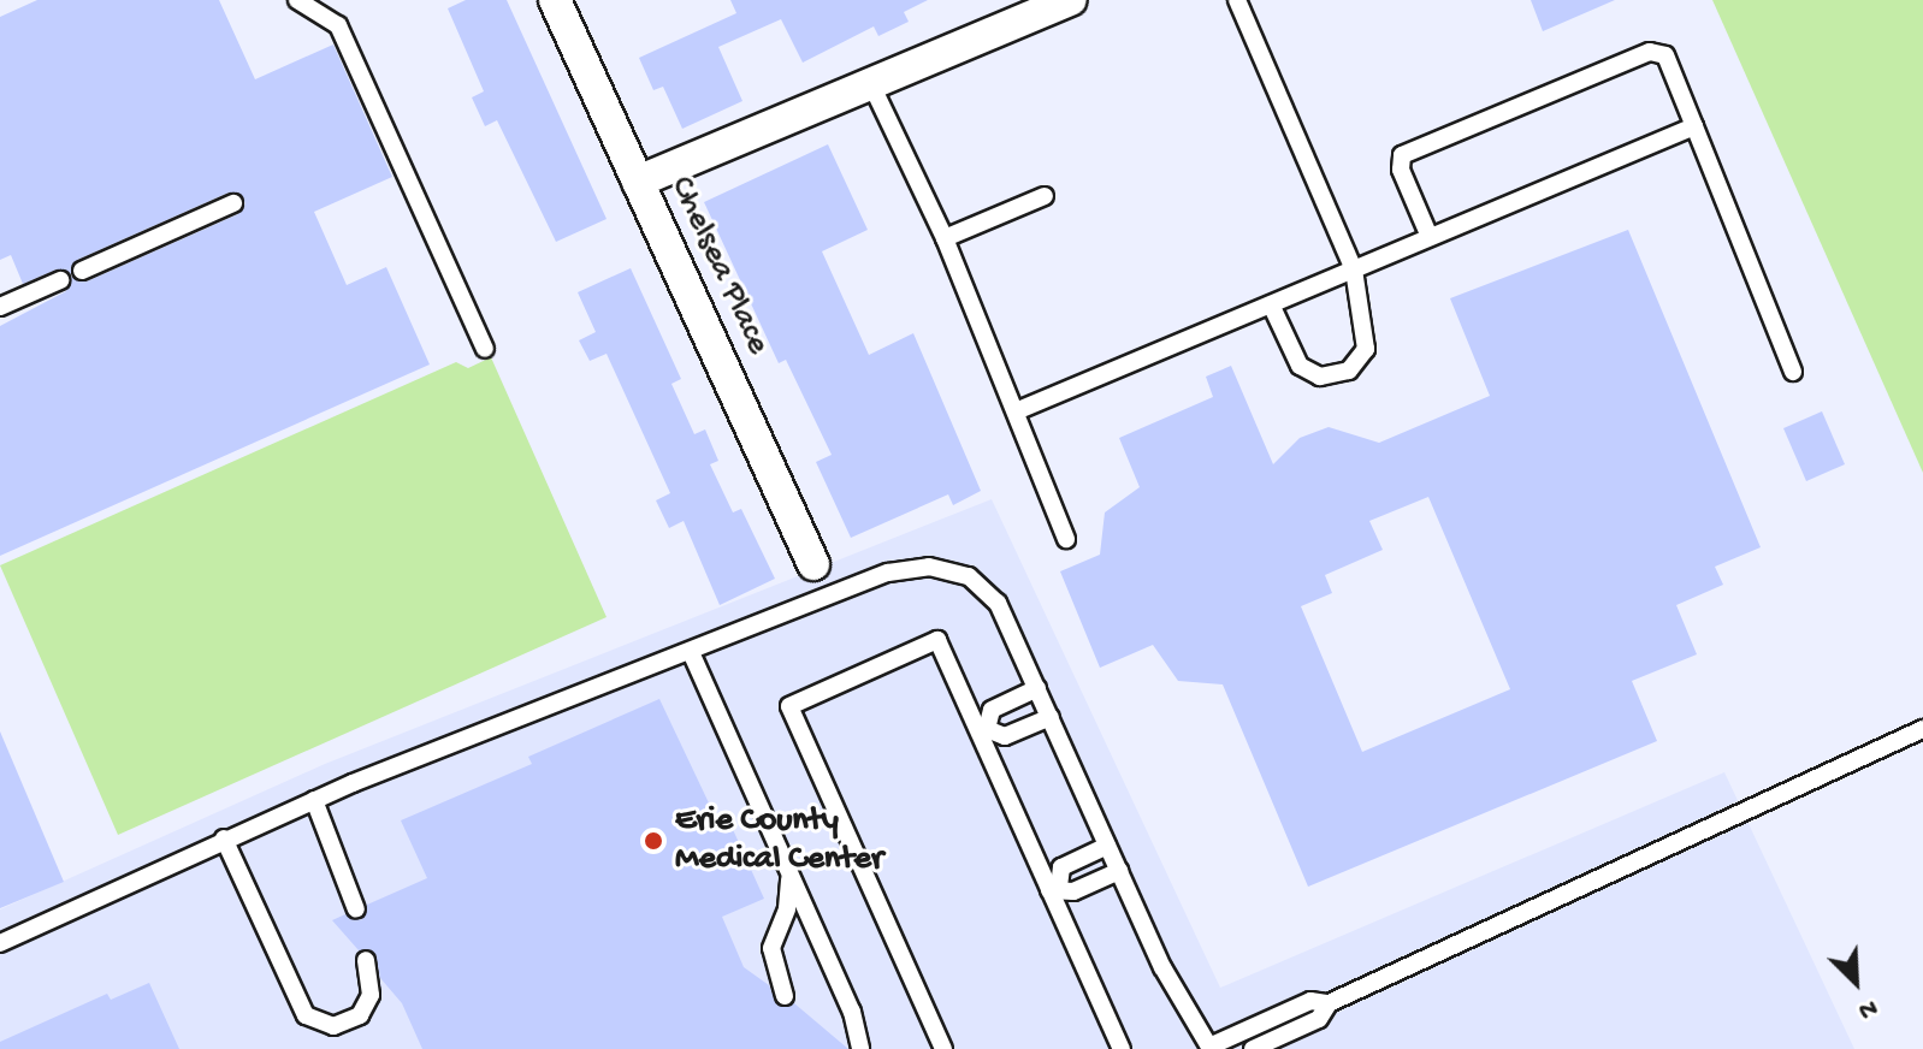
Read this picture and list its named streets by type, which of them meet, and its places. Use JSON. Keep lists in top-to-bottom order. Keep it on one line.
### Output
{"streets":{"street":["Chelsea Place"]},"places":["Erie County Medical Center"],"north":"bottom right"}
